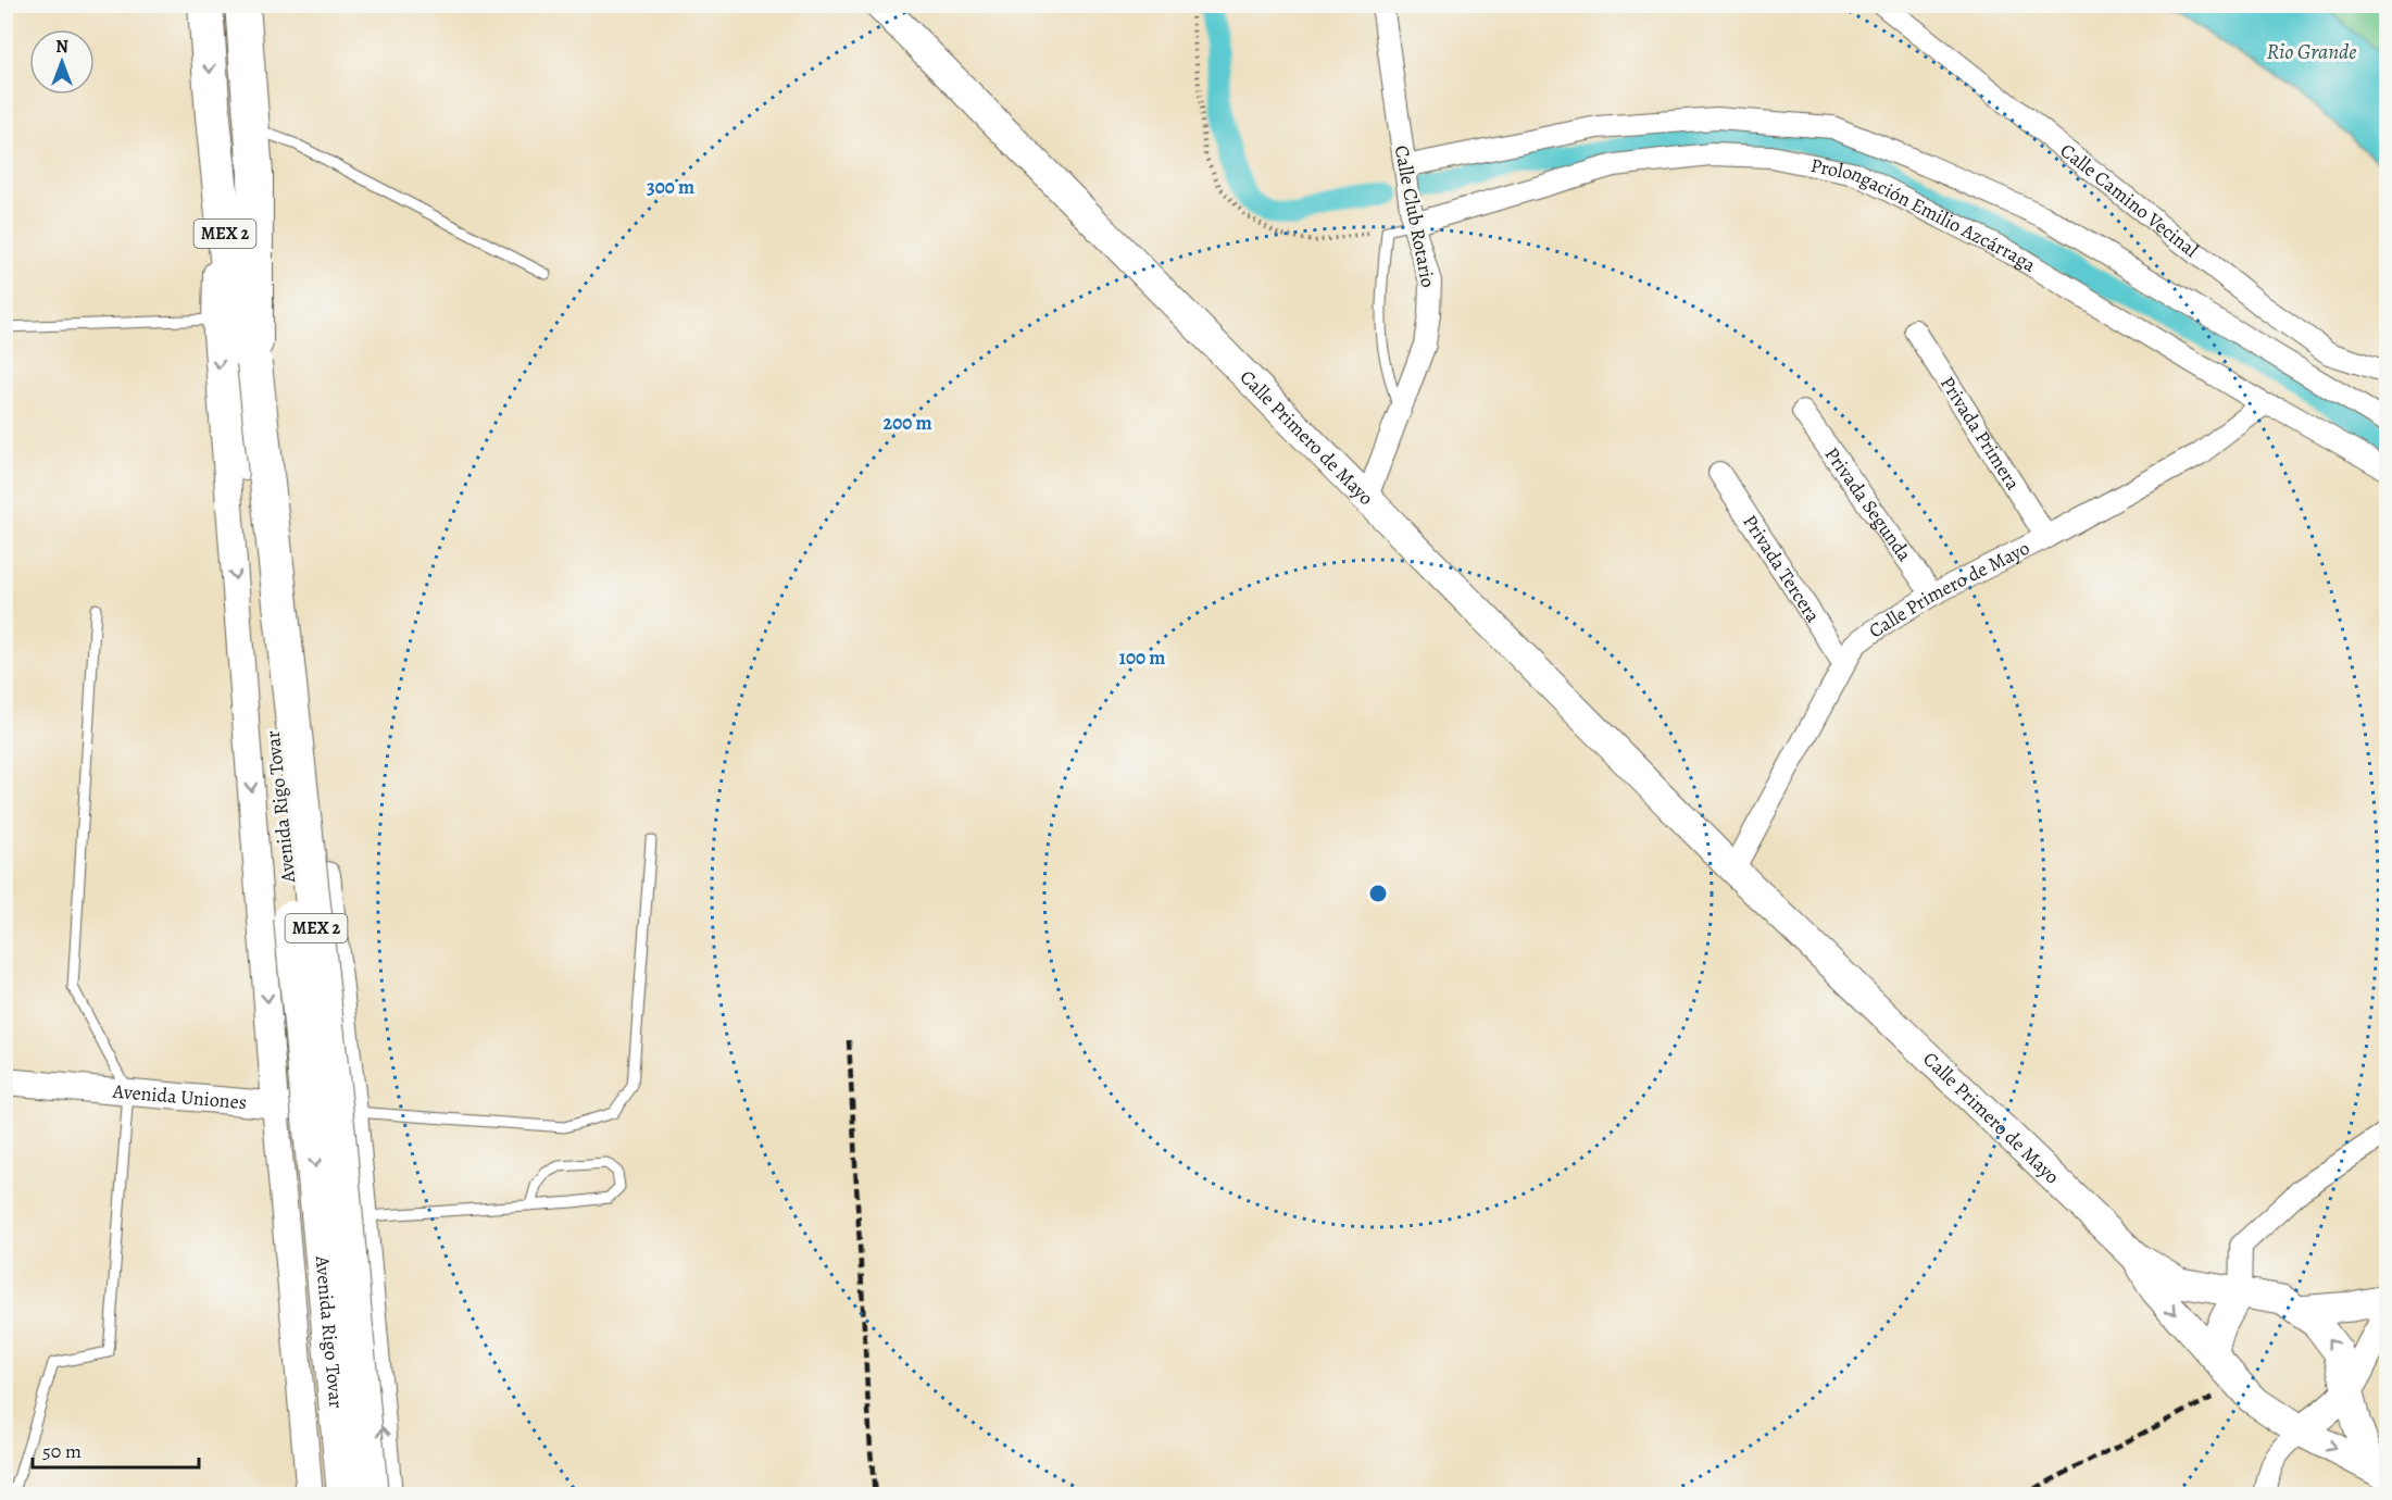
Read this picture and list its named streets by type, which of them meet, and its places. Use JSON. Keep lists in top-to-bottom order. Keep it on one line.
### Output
{"streets":{"highway":["MEX 2","Avenida Rigo Tovar"],"main road":["Calle Primero de Mayo"],"street":["Calle Camino Vecinal","Calle Club Rotario","Prolongación Emilio Azcárraga","Privada Primera","Privada Segunda","Privada Tercera","Avenida Uniones"]},"crossings":[["Calle Club Rotario","Prolongación Emilio Azcárraga"],["Calle Club Rotario","Calle Primero de Mayo"],["Prolongación Emilio Azcárraga","Calle Primero de Mayo"],["Privada Primera","Calle Primero de Mayo"],["Calle Primero de Mayo","Privada Segunda"],["Calle Primero de Mayo","Privada Tercera"],["Avenida Rigo Tovar","Avenida Uniones"]],"water":["Rio Grande"],"scale_bar":"50 m","north":"top","rings":["300 m","200 m","100 m"]}
